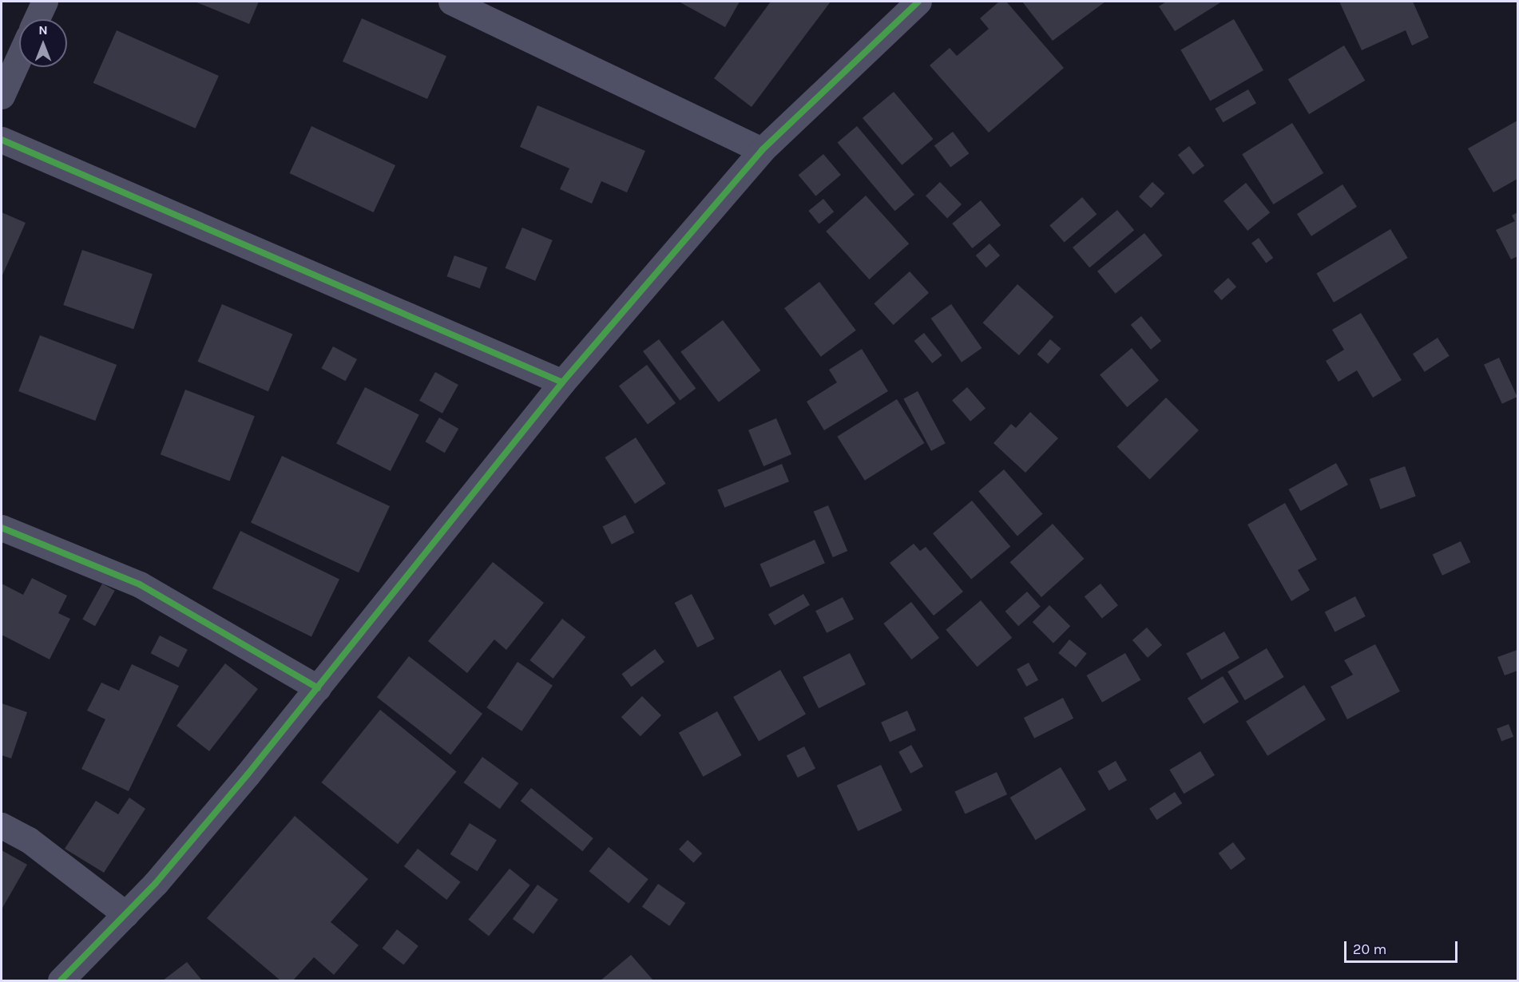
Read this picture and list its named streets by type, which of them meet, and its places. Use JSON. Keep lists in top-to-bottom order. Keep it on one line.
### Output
{"scale_bar":"20 m","north":"top"}
